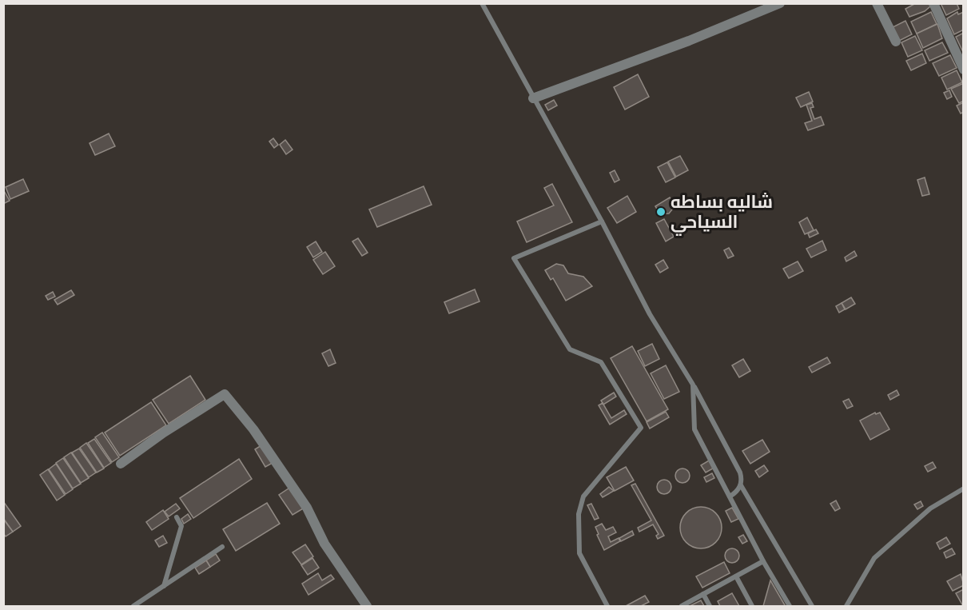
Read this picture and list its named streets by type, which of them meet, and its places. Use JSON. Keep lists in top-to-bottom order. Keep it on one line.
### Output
{"places":["شاليه بساطه السياحي"]}
